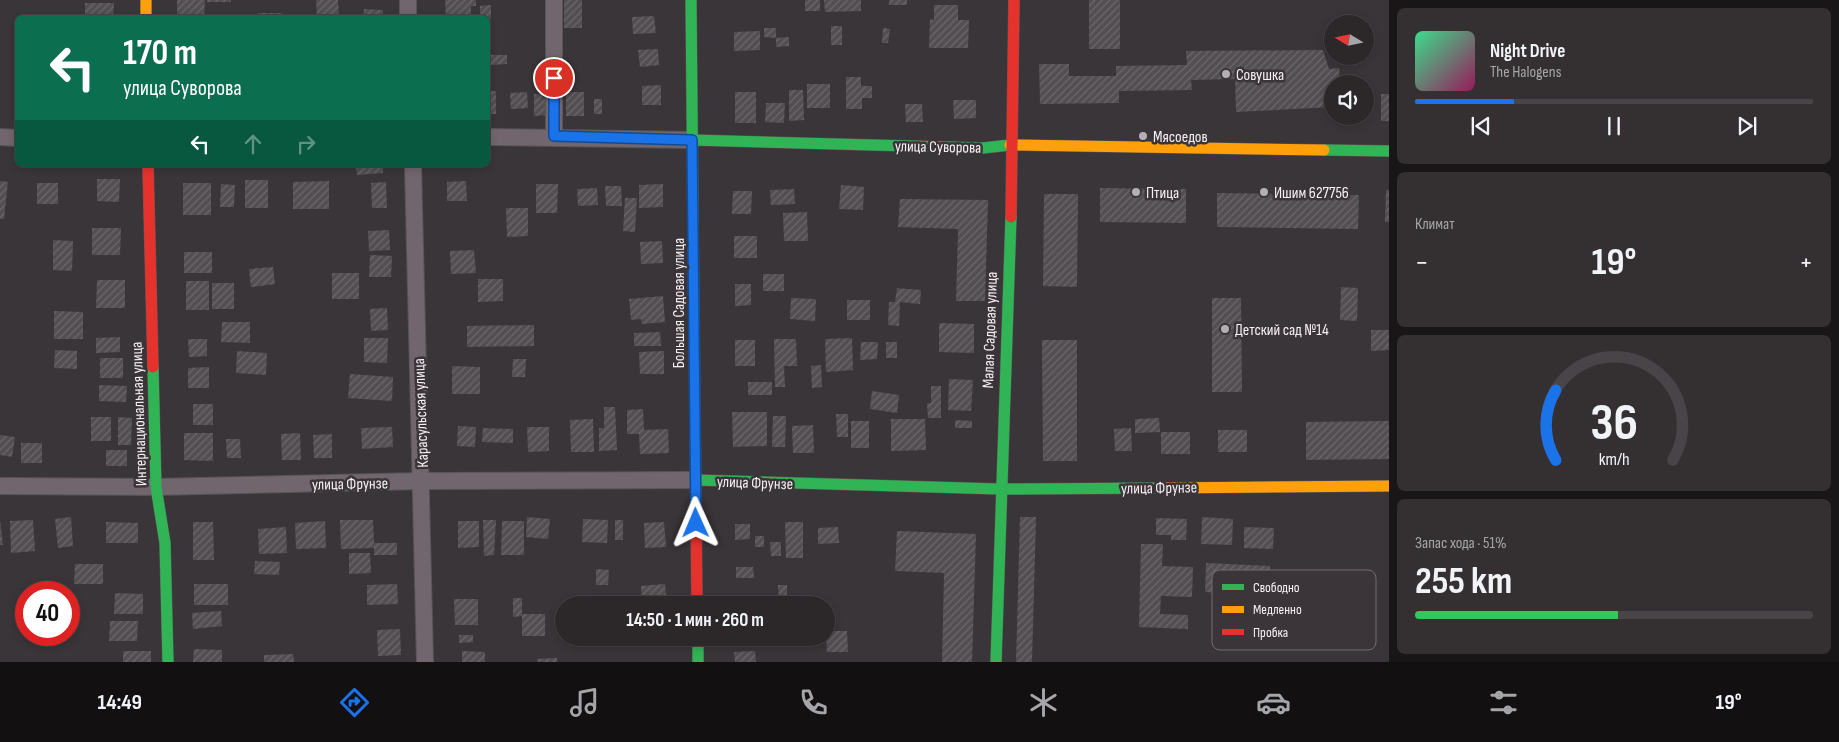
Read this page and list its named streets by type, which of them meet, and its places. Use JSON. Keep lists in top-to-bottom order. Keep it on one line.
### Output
{"streets":{"street":["улица Суворова","Большая Садовая улица","Малая Садовая улица","Карасульская улица","Интернациональная улица","улица Фрунзе"]},"crossings":[["улица Суворова","Большая Садовая улица"],["улица Суворова","Малая Садовая улица"],["Большая Садовая улица","улица Фрунзе"],["Малая Садовая улица","улица Фрунзе"],["Карасульская улица","улица Фрунзе"],["Интернациональная улица","улица Фрунзе"]],"places":["Совушка","Мясоедов","Птица","Ишим 627756","Детский сад №14"],"legend":["Свободно","Медленно","Пробка"],"north":"left","page":{"turn":["170 m","улица Суворова"],"song":["Night Drive","The Halogens"],"tile":["Климат",["Запас хода · 51%","255 km"]],"heat":["−","19°","+"],"limit":"40","trip":"14:50 · 1 мин · 260 m","tabs":["14:49","19°"],"gauge":["36","km/h"]}}
